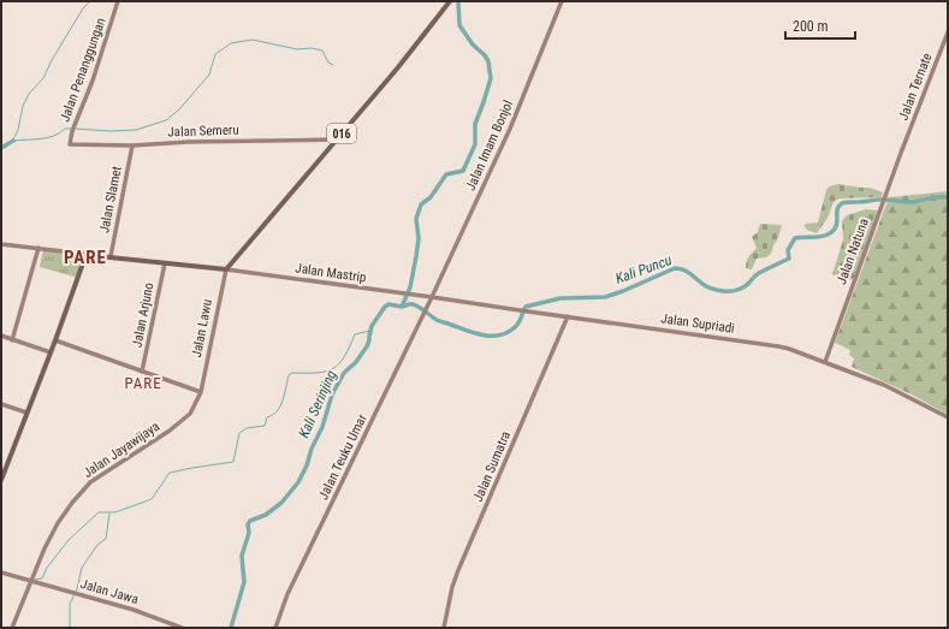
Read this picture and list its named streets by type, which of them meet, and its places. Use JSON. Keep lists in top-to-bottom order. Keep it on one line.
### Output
{"streets":{"main road":["Jalan Penanggungan","Jalan Ternate","Jalan Semeru","016","Jalan Imam Bonjol","Jalan Slamet","Jalan Natuna","Jalan Mastrip","Jalan Arjuno","Jalan Supriadi","Jalan Lawu","Jalan Jayawijaya","Jalan Teuku Umar","Jalan Sumatra","Jalan Jawa"]},"crossings":[["Jalan Penanggungan","Jalan Semeru"],["Jalan Ternate","Jalan Natuna"],["Jalan Semeru","016"],["Jalan Semeru","Jalan Slamet"],["016","Jalan Mastrip"],["016","Jalan Lawu"],["Jalan Imam Bonjol","Jalan Mastrip"],["Jalan Imam Bonjol","Jalan Supriadi"],["Jalan Imam Bonjol","Jalan Teuku Umar"],["Jalan Natuna","Jalan Supriadi"],["Jalan Mastrip","Jalan Supriadi"],["Jalan Mastrip","Jalan Lawu"],["Jalan Mastrip","Jalan Teuku Umar"],["Jalan Supriadi","Jalan Teuku Umar"],["Jalan Supriadi","Jalan Sumatra"],["Jalan Lawu","Jalan Jayawijaya"],["Jalan Jayawijaya","Jalan Jawa"]],"districts":["PARE","PARE"],"water":["Kali Puncu","Kali Serinjing"],"scale_bar":"200 m"}
